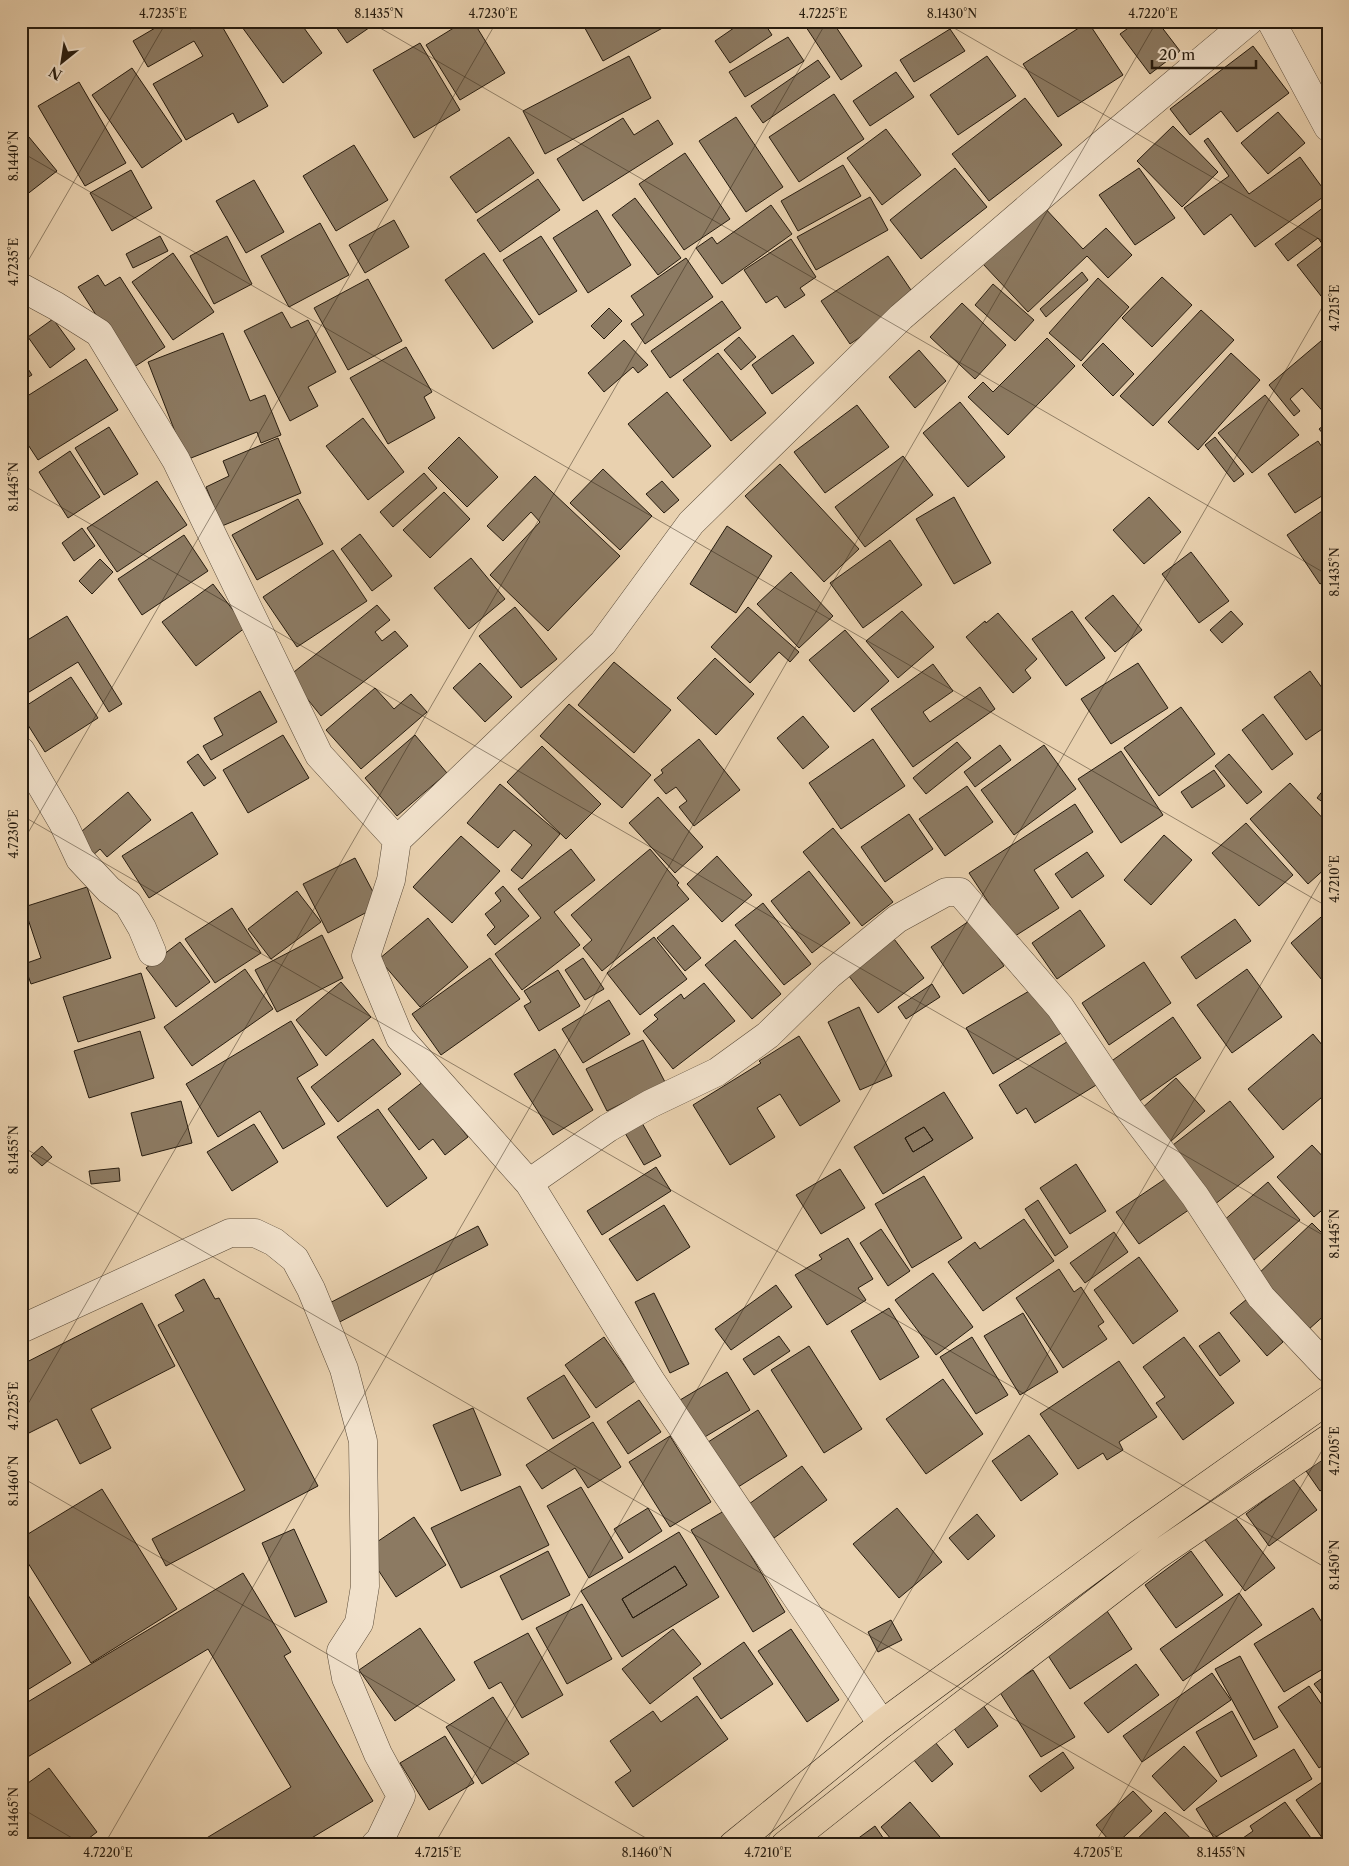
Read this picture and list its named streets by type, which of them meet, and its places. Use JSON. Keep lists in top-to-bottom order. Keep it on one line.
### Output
{"scale_bar":"20 m","north":"bottom left","coordinates":["4.7235°E","8.1435°N","4.7230°E","4.7225°E","8.1430°N","4.7220°E","8.1440°N","4.7215°E","8.1445°N","4.7210°E","8.1455°N","4.7205°E","8.1460°N","8.1450°N","8.1465°N"]}
